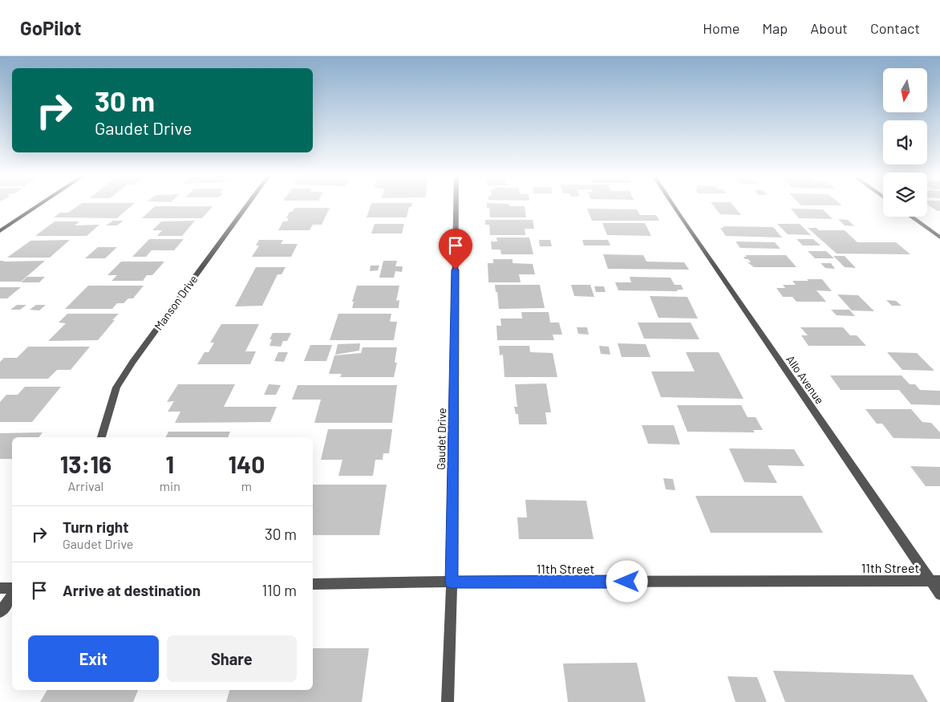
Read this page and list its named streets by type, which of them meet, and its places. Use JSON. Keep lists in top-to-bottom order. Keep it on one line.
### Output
{"streets":{"street":["Manson Drive","Allo Avenue","Gaudet Drive","11th Street"]},"crossings":[["Allo Avenue","11th Street"],["Gaudet Drive","11th Street"]],"north":"bottom","page":{"header":"GoPilot","nav":["Home","Map","About","Contact"],"turn":["30 m","Gaudet Drive"],"eta":["13:16","Arrival","1","min","140","m"],"list":[{"name":"Turn right","note":"Gaudet Drive","value":"30 m"},{"name":"Arrive at destination","value":"110 m"}],"buttons":["Exit","Share"]}}
